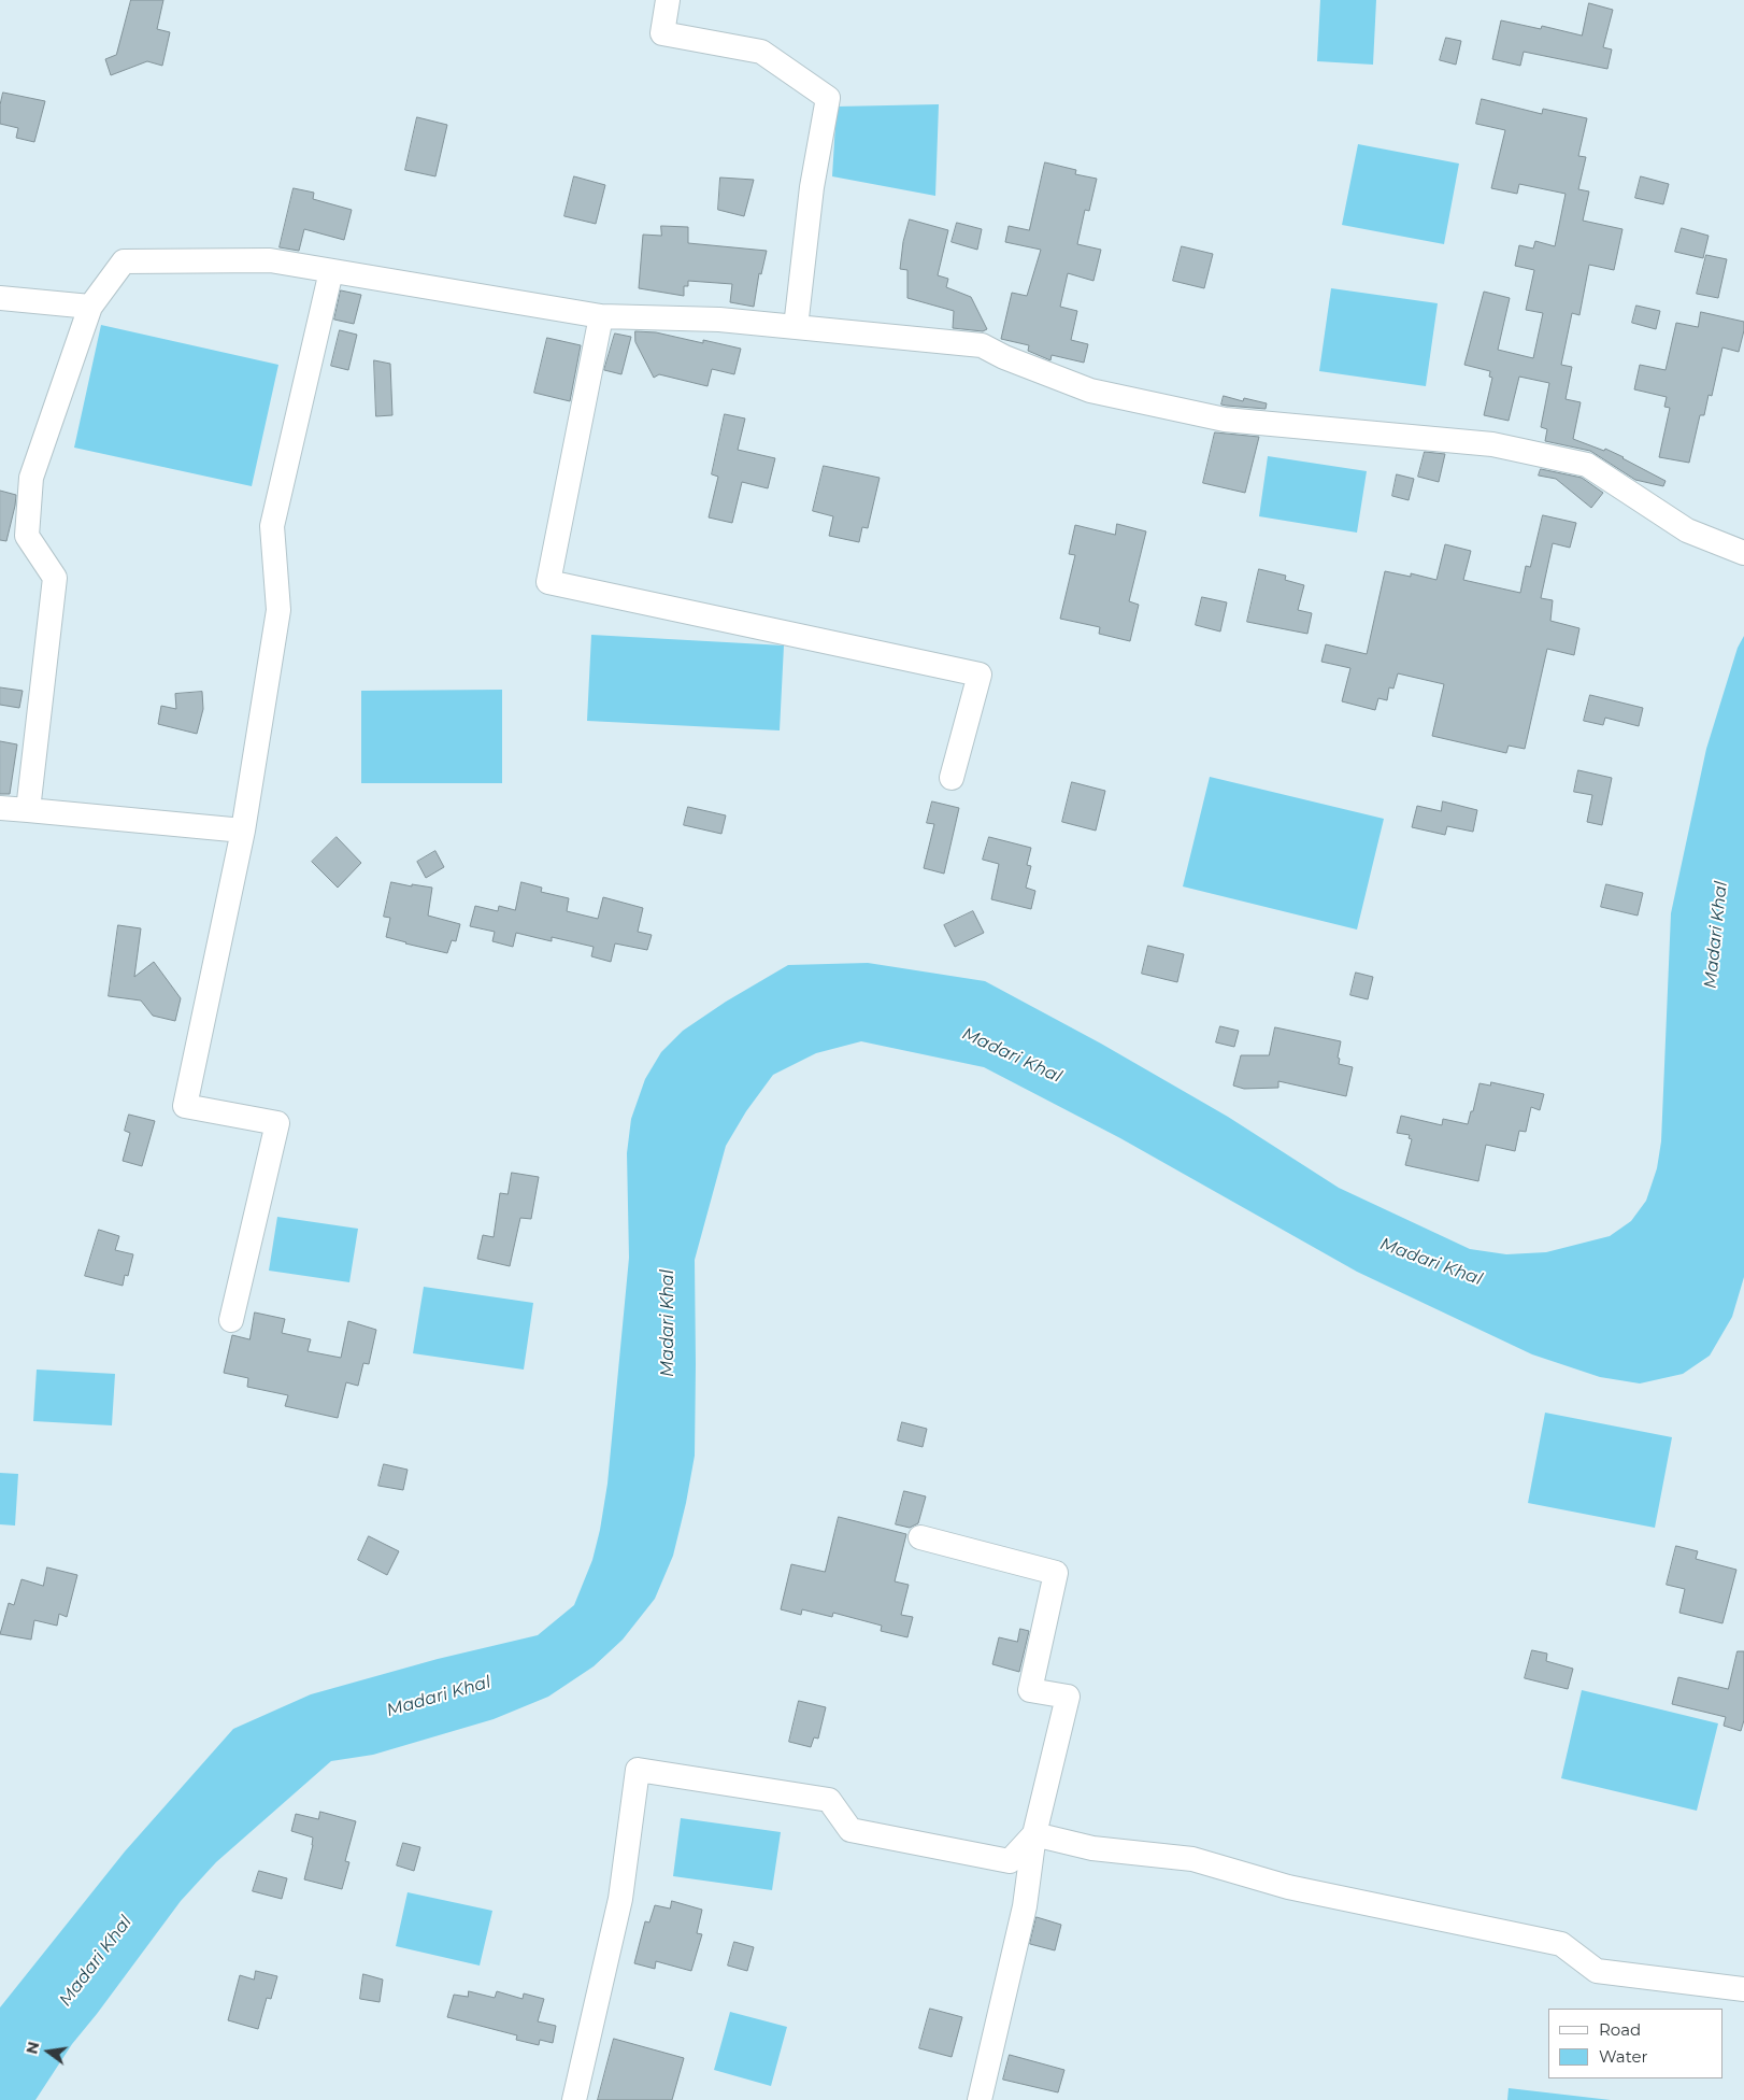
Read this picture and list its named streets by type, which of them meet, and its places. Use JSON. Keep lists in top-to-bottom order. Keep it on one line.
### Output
{"water":["Madari Khal"],"legend":["Road","Water"],"north":"left"}
